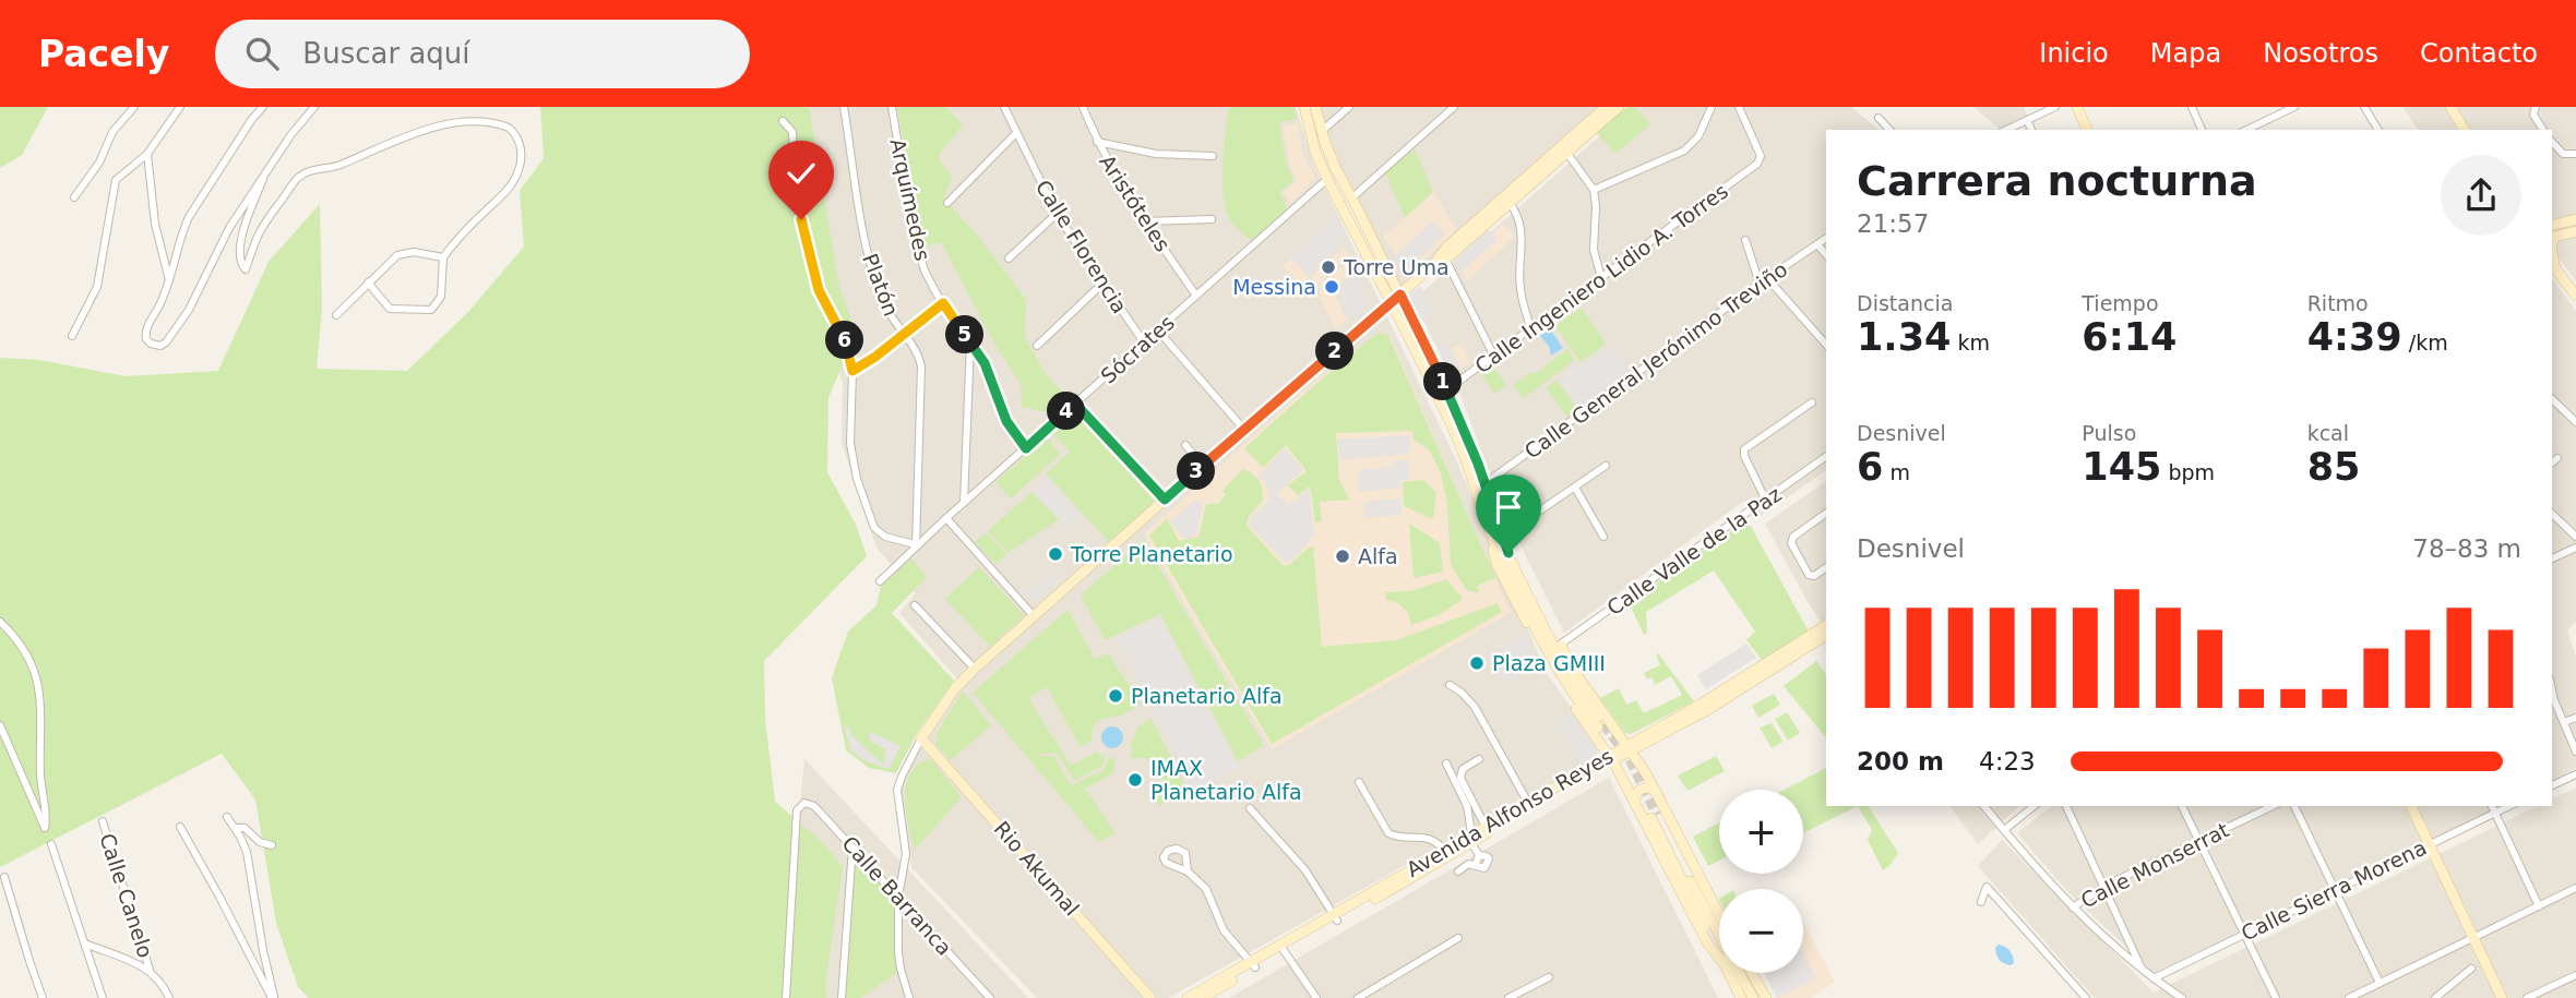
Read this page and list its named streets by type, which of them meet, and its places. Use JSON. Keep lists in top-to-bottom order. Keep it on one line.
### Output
{"streets":{"street":["Arquímedes","Aristóteles","Calle Florencia","Calle Ingeniero Lidio A. Torres","Platón","Sócrates","Calle General Jerónimo Treviño","Calle Valle de la Paz","Avenida Alfonso Reyes","Calle Monserrat","Rio Akumal","Calle Sierra Morena","Calle Canelo","Calle Barranca"]},"crossings":[["Arquímedes","Sócrates"],["Aristóteles","Sócrates"],["Calle Florencia","Sócrates"],["Platón","Sócrates"]],"places":["Torre Uma","Messina","Torre Planetario","Alfa","Plaza GMIII","Planetario Alfa","IMAX Planetario Alfa"],"page":{"header":"Pacely","search":"Buscar aquí","nav":["Inicio","Mapa","Nosotros","Contacto"],"heading":["Carrera nocturna","21:57"],"stats":[["Distancia","1.34 km"],["Tiempo","6:14"],["Ritmo","4:39 /km"],["Desnivel","6 m"],["Pulso","145 bpm"],["kcal","85"]],"pins":["5","6","2","1","4","3"],"chart":["Desnivel","78–83 m"],"list":[{"name":"200 m","note":"4:23"}],"map_buttons":["+","−"]}}
